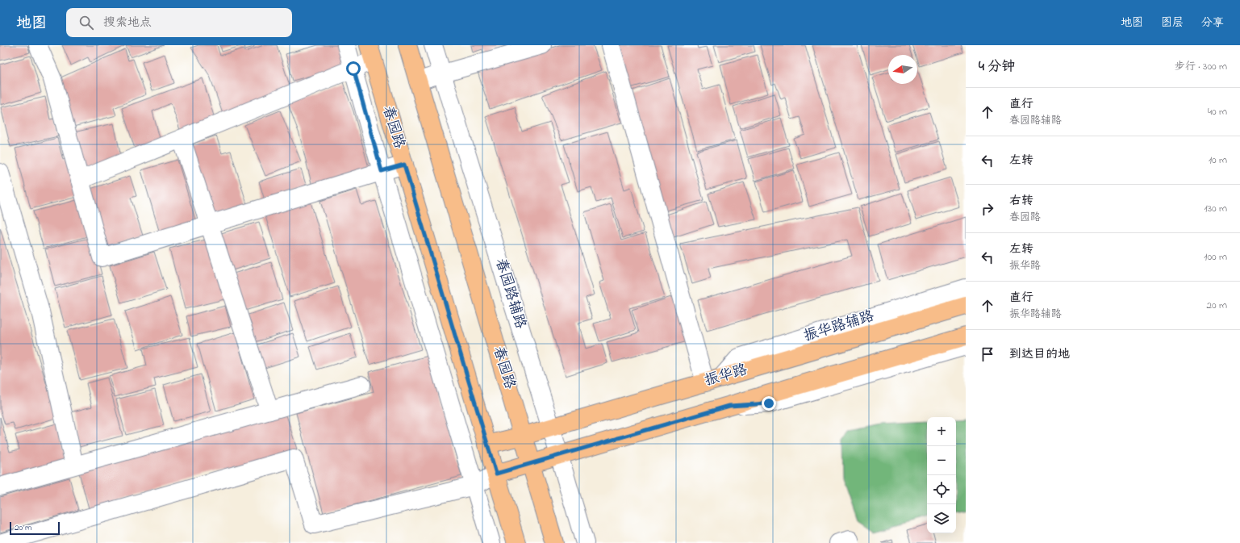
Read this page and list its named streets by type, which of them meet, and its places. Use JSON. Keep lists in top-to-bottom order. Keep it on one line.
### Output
{"streets":{"main road":["春园路","振华路"],"street":["春园路辅路","振华路辅路"]},"crossings":[["春园路","振华路"],["春园路辅路","振华路"],["振华路辅路","振华路"]],"scale_bar":"20 m","north":"left","page":{"header":"地图","search":"搜索地点","nav":["地图","图层","分享"],"heading":["4 分钟","步行 · 300 m"],"list":[["直行","春园路辅路","40 m"],["左转","10 m"],["右转","春园路","130 m"],["左转","振华路","100 m"],["直行","振华路辅路","20 m"],"到达目的地"],"map_buttons":["+","−"],"scale":"20 m"}}
